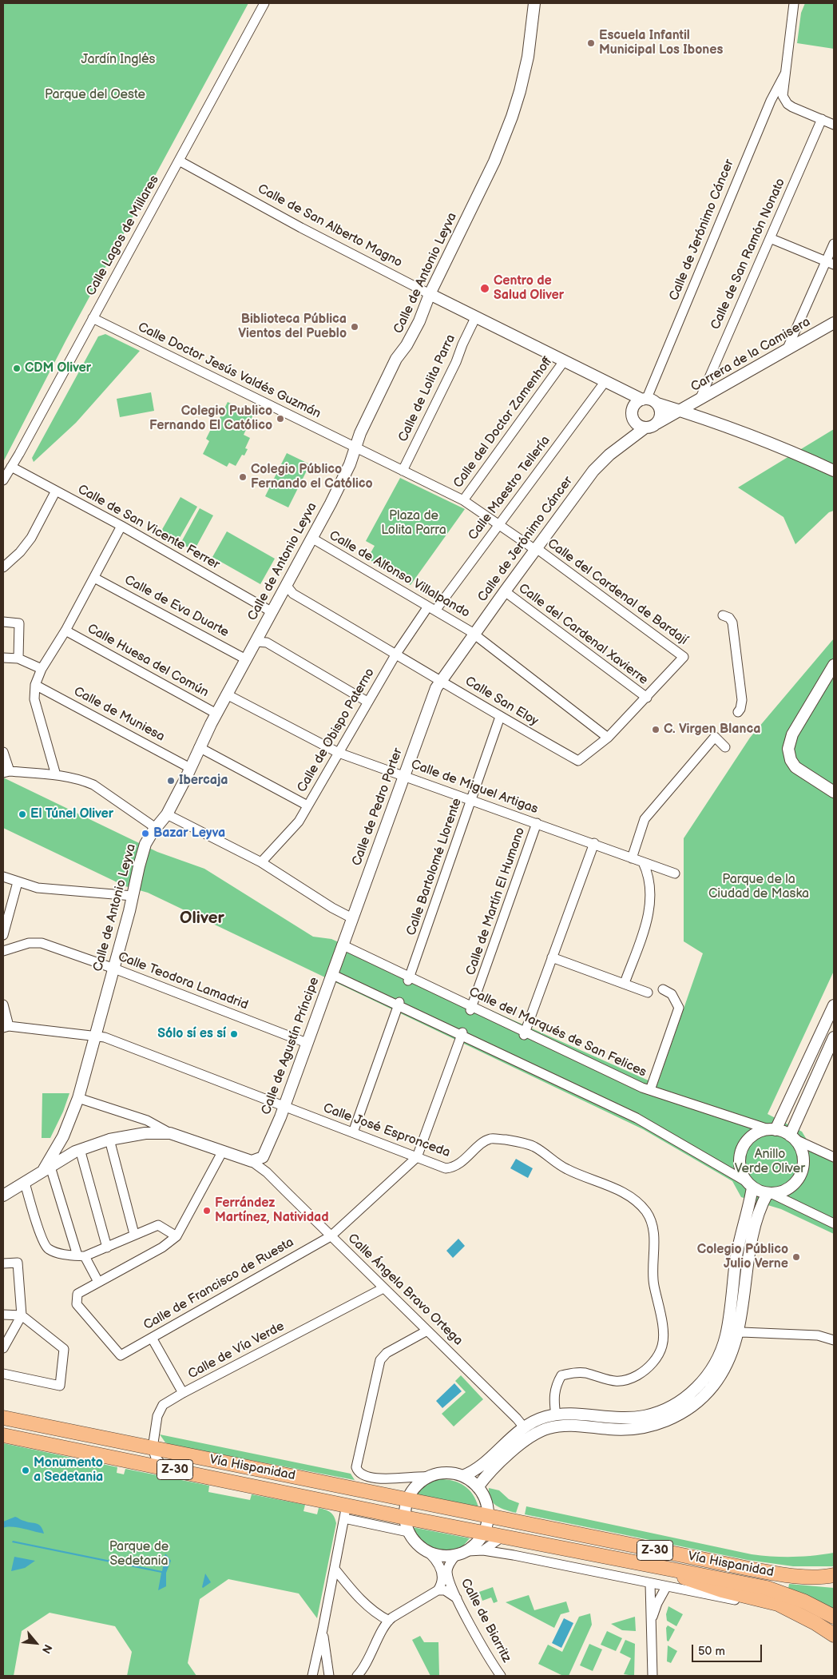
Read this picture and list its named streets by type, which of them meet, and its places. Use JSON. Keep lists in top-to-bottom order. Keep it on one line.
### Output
{"streets":{"main road":["Vía Hispanidad","Z-30"],"street":["Calle de San Alberto Magno","Calle de Jerónimo Cáncer","Calle Lagos de Millares","Calle de San Ramón Nonato","Calle de Antonio Leyva","Carrera de la Camisera","Calle Doctor Jesús Valdés Guzmán","Calle de Lolita Parra","Calle del Doctor Zamenhoff","Calle Maestro Tellería","Calle de San Vicente Ferrer","Calle de Alfonso Villalpando","Calle del Cardenal de Bardají","Calle de Eva Duarte","Calle del Cardenal Xavierre","Calle Huesa del Común","Calle San Eloy","Calle de Muniesa","Calle de Obispo Paterno","Calle de Miguel Artigas","Calle de Pedro Porter","Calle Bartolomé Llorente","Calle de Martín El Humano","Calle Teodora Lamadrid","Calle del Marqués de San Felices","Calle de Agustín Príncipe","Calle José Espronceda","Calle de Francisco de Ruesta","Calle Ángela Bravo Ortega","Calle de Vía Verde","Calle de Biarritz"]},"crossings":[["Calle de San Alberto Magno","Calle de Jerónimo Cáncer"],["Calle de San Alberto Magno","Calle Lagos de Millares"],["Calle de San Alberto Magno","Calle de Antonio Leyva"],["Calle de San Alberto Magno","Carrera de la Camisera"],["Calle de San Alberto Magno","Calle de Lolita Parra"],["Calle de San Alberto Magno","Calle del Doctor Zamenhoff"],["Calle de San Alberto Magno","Calle Maestro Tellería"],["Calle de Jerónimo Cáncer","Carrera de la Camisera"],["Calle de Jerónimo Cáncer","Calle de Alfonso Villalpando"],["Calle de Jerónimo Cáncer","Calle del Cardenal de Bardají"],["Calle de Jerónimo Cáncer","Calle del Cardenal Xavierre"],["Calle de Jerónimo Cáncer","Calle San Eloy"],["Calle de Jerónimo Cáncer","Calle de Pedro Porter"],["Calle Lagos de Millares","Calle Doctor Jesús Valdés Guzmán"],["Calle Lagos de Millares","Calle de San Vicente Ferrer"],["Calle de San Ramón Nonato","Carrera de la Camisera"],["Calle de Antonio Leyva","Calle Doctor Jesús Valdés Guzmán"],["Calle de Antonio Leyva","Calle de San Vicente Ferrer"],["Calle de Antonio Leyva","Calle de Alfonso Villalpando"],["Calle de Antonio Leyva","Calle de Eva Duarte"],["Calle de Antonio Leyva","Calle Huesa del Común"],["Calle de Antonio Leyva","Calle San Eloy"],["Calle de Antonio Leyva","Calle de Muniesa"],["Calle de Antonio Leyva","Calle de Miguel Artigas"],["Calle de Antonio Leyva","Calle Teodora Lamadrid"],["Calle de Antonio Leyva","Calle José Espronceda"],["Calle de Antonio Leyva","Calle Ángela Bravo Ortega"],["Calle Doctor Jesús Valdés Guzmán","Calle de Lolita Parra"],["Calle Doctor Jesús Valdés Guzmán","Calle del Doctor Zamenhoff"],["Calle Doctor Jesús Valdés Guzmán","Calle del Cardenal de Bardají"],["Calle del Doctor Zamenhoff","Calle del Cardenal de Bardají"],["Calle Maestro Tellería","Calle de Alfonso Villalpando"],["Calle Maestro Tellería","Calle del Cardenal de Bardají"],["Calle Maestro Tellería","Calle de Obispo Paterno"],["Calle de Alfonso Villalpando","Calle San Eloy"],["Calle de Alfonso Villalpando","Calle de Obispo Paterno"],["Calle del Cardenal de Bardají","Calle San Eloy"],["Calle del Cardenal Xavierre","Calle San Eloy"],["Calle San Eloy","Calle de Obispo Paterno"],["Calle San Eloy","Calle de Pedro Porter"],["Calle San Eloy","Calle Bartolomé Llorente"],["Calle de Obispo Paterno","Calle de Miguel Artigas"],["Calle de Miguel Artigas","Calle de Pedro Porter"],["Calle de Miguel Artigas","Calle Bartolomé Llorente"],["Calle de Miguel Artigas","Calle de Martín El Humano"],["Calle de Pedro Porter","Calle del Marqués de San Felices"],["Calle de Pedro Porter","Calle de Agustín Príncipe"],["Calle Bartolomé Llorente","Calle del Marqués de San Felices"],["Calle de Martín El Humano","Calle del Marqués de San Felices"],["Calle Teodora Lamadrid","Calle de Agustín Príncipe"],["Calle del Marqués de San Felices","Calle de Agustín Príncipe"],["Calle de Agustín Príncipe","Calle José Espronceda"],["Calle José Espronceda","Calle de Francisco de Ruesta"],["Calle de Francisco de Ruesta","Calle Ángela Bravo Ortega"],["Calle Ángela Bravo Ortega","Calle de Vía Verde"],["Calle de Vía Verde","Vía Hispanidad"]],"districts":["Oliver"],"parks":["Jardín Inglés","Parque del Oeste","Plaza de Lolita Parra","Parque de la Ciudad de Maska","Anillo Verde Oliver","Parque de Sedetania"],"places":["Escuela Infantil Municipal Los Ibones","Centro de Salud Oliver","Biblioteca Pública Vientos del Pueblo","CDM Oliver","Colegio Publico Fernando El Católico","Colegio Público Fernando el Católico","C. Virgen Blanca","Ibercaja","El Túnel Oliver","Bazar Leyva","Sólo sí es sí","Ferrández Martínez, Natividad","Colegio Público Julio Verne","Monumento a Sedetania"],"scale_bar":"50 m","north":"bottom right"}
